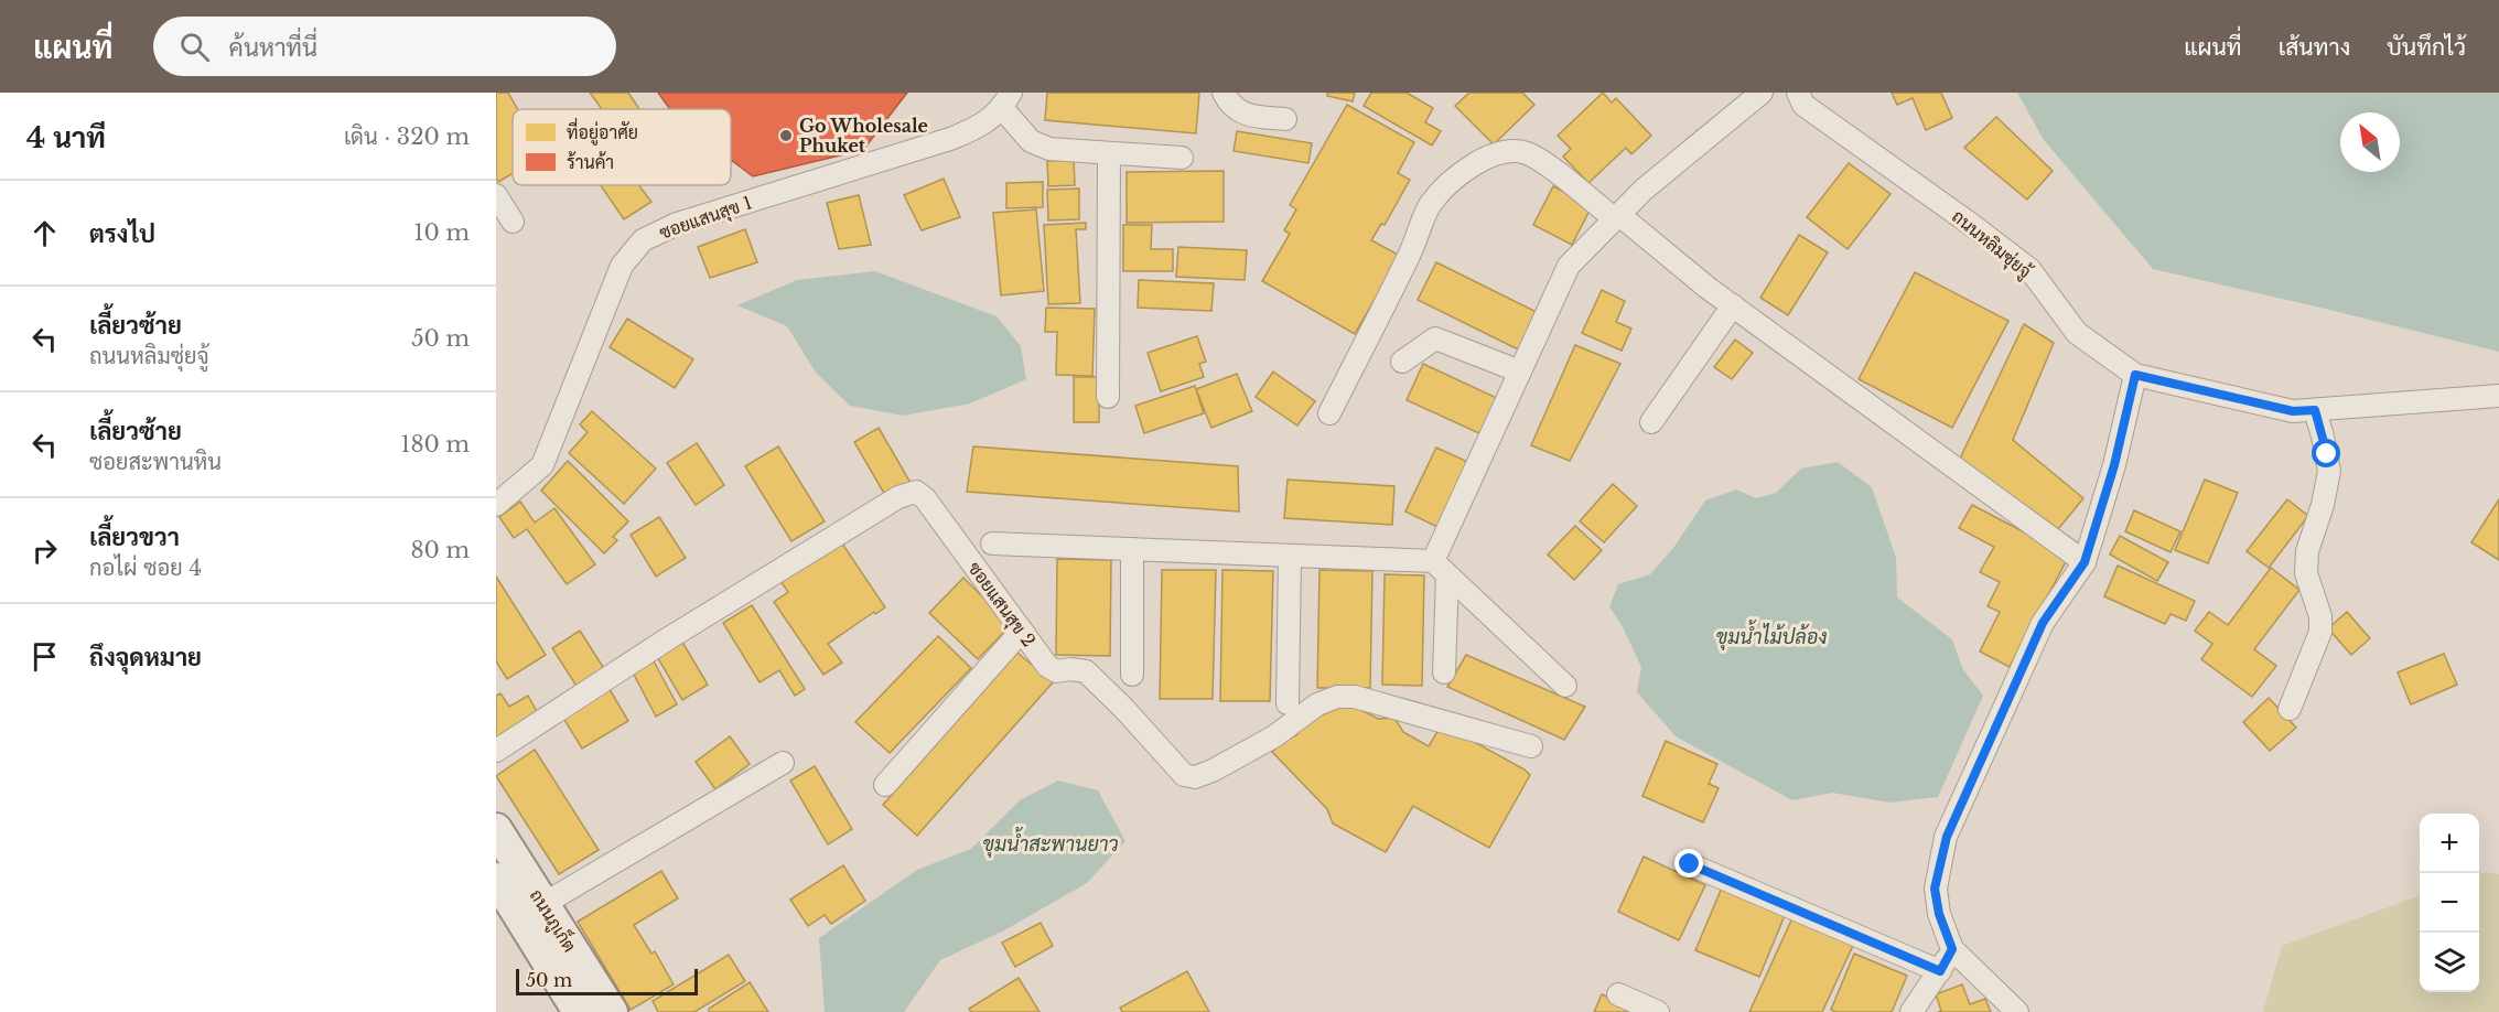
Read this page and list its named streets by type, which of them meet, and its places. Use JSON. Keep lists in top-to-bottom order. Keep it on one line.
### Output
{"streets":{"main road":["ถนนภูเก็ต"],"street":["ซอยแสนสุข 1","ถนนหลิมซุ่ยจู้","ซอยแสนสุข 2"]},"water":["ขุมน้ำไม้ปล้อง","ขุมน้ำสะพานยาว"],"places":["Go Wholesale Phuket"],"legend":["ที่อยู่อาศัย","ร้านค้า"],"scale_bar":"50 m","north":"top left","page":{"header":"แผนที่","search":"ค้นหาที่นี่","nav":["แผนที่","เส้นทาง","บันทึกไว้"],"heading":["4 นาที","เดิน · 320 m"],"list":[["ตรงไป","10 m"],["เลี้ยวซ้าย","ถนนหลิมซุ่ยจู้","50 m"],["เลี้ยวซ้าย","ซอยสะพานหิน","180 m"],["เลี้ยวขวา","กอไผ่ ซอย 4","80 m"],"ถึงจุดหมาย"],"map_buttons":["+","−"],"scale":"50 m"}}
